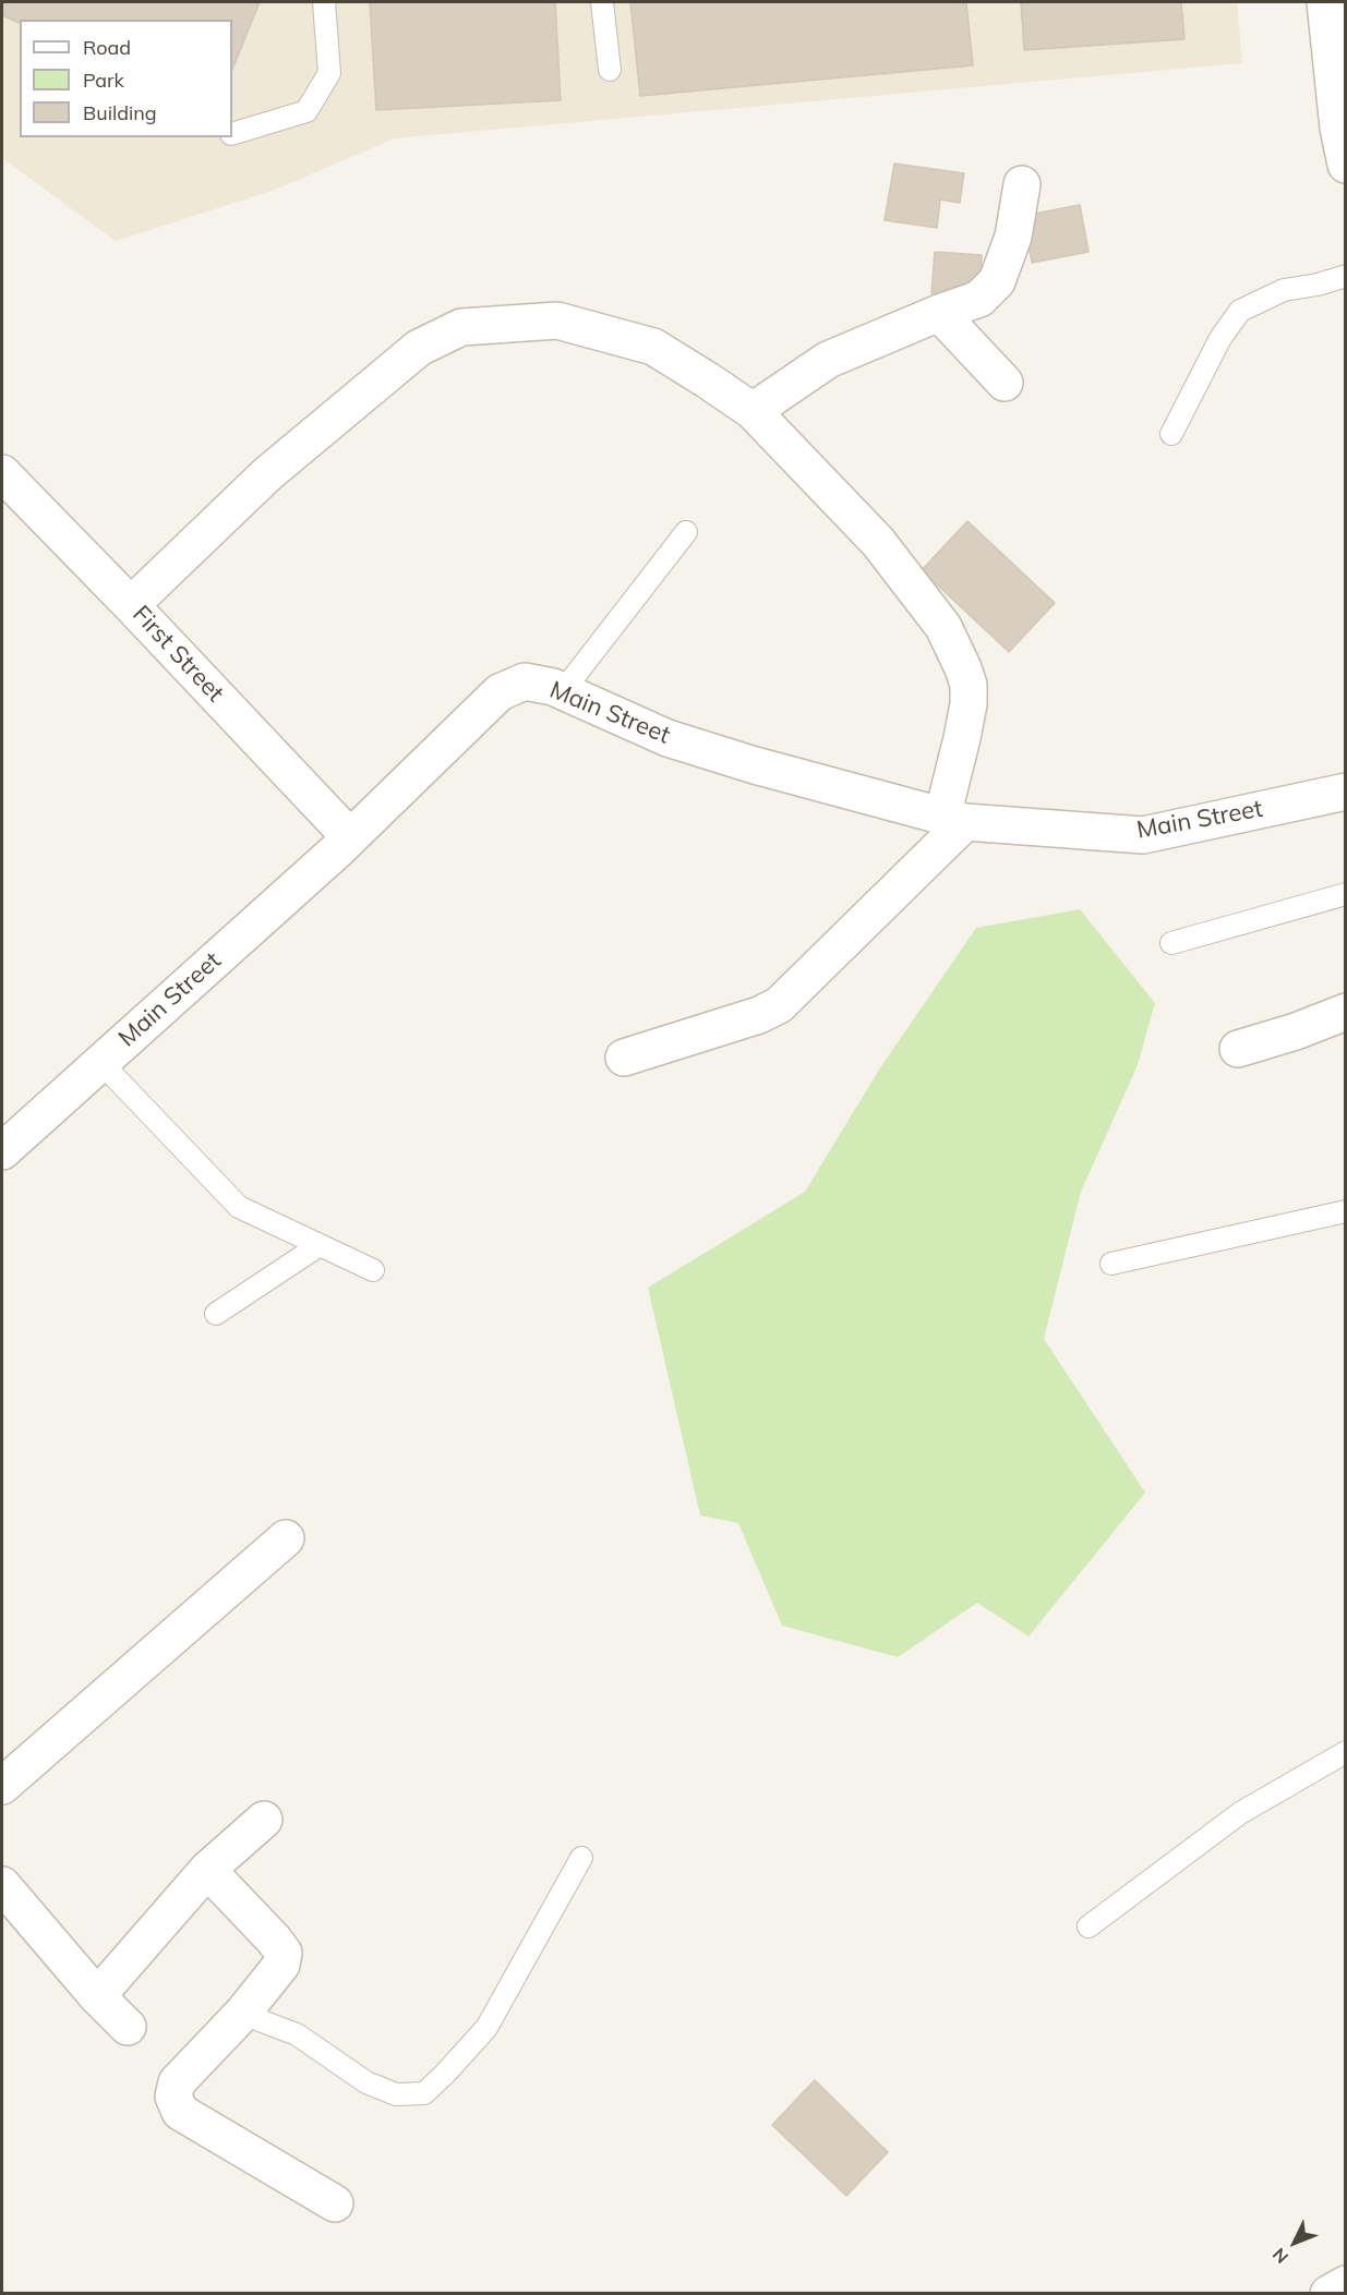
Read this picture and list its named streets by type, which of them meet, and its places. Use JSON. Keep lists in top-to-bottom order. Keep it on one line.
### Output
{"streets":{"street":["First Street","Main Street"]},"crossings":[["First Street","Main Street"]],"legend":["Road","Park","Building"],"north":"bottom left"}
